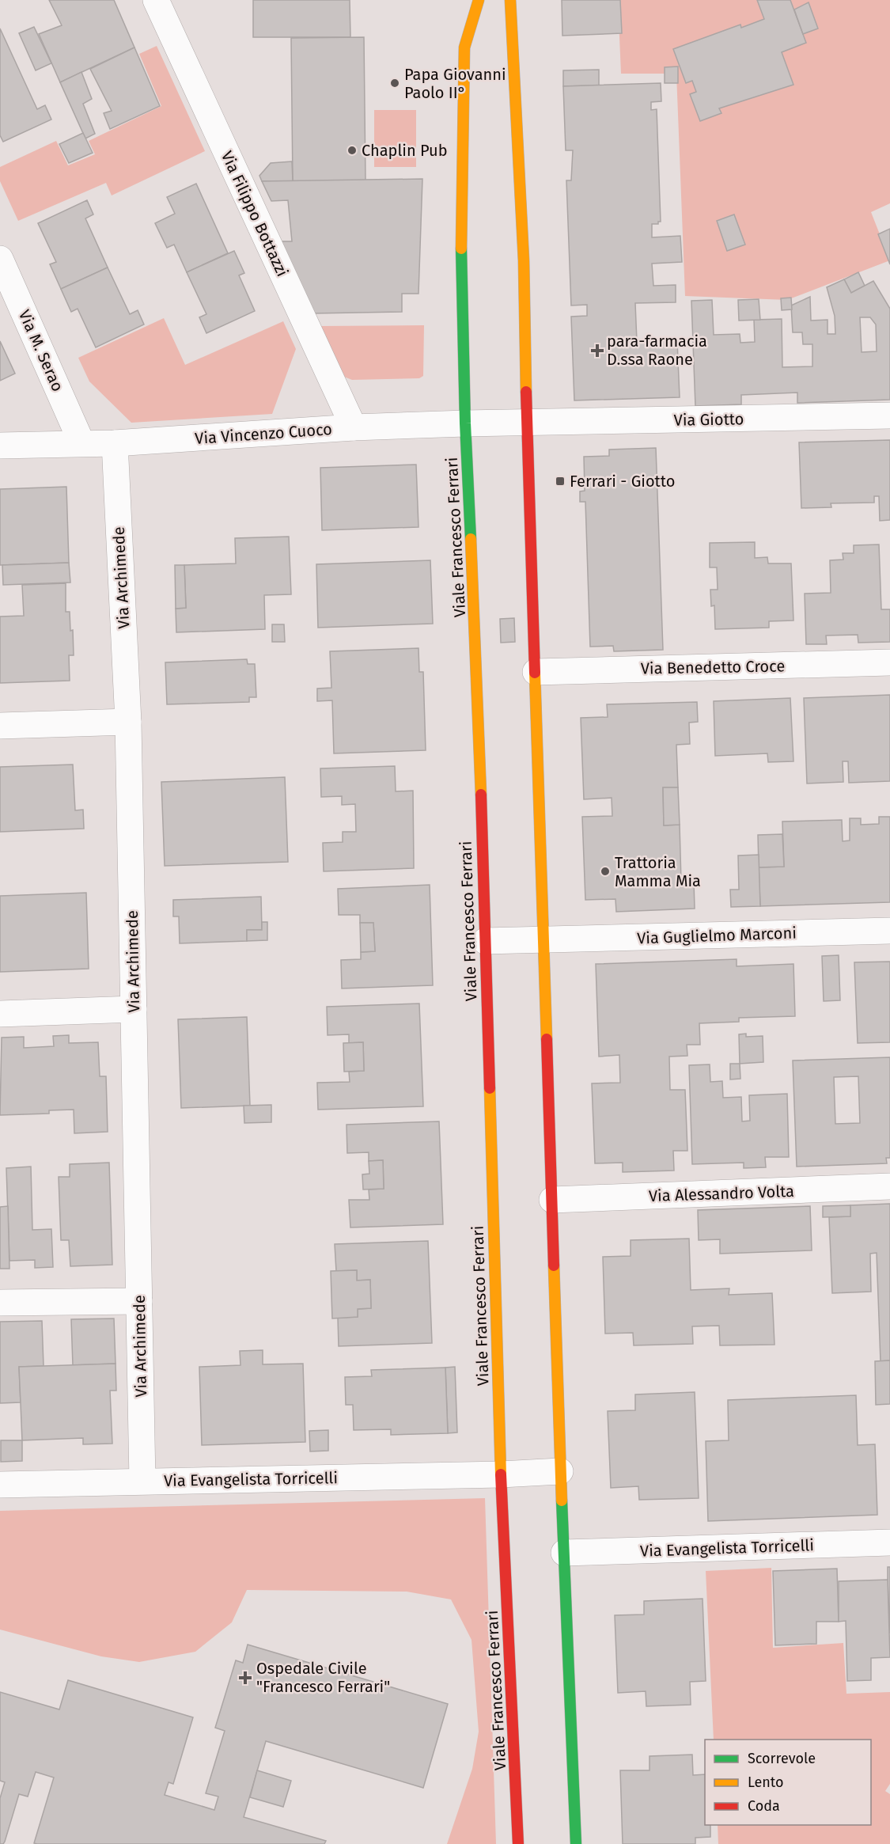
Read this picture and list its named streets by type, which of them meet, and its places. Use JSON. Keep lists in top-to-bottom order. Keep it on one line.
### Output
{"streets":{"street":["Via Filippo Bottazzi","Via M. Serao","Via Giotto","Via Vincenzo Cuoco","Viale Francesco Ferrari","Via Archimede","Via Benedetto Croce","Via Guglielmo Marconi","Via Alessandro Volta","Via Evangelista Torricelli"]},"crossings":[["Via Filippo Bottazzi","Via Vincenzo Cuoco"],["Via M. Serao","Via Vincenzo Cuoco"],["Via Giotto","Via Vincenzo Cuoco"],["Via Vincenzo Cuoco","Viale Francesco Ferrari"],["Via Vincenzo Cuoco","Via Archimede"],["Viale Francesco Ferrari","Via Guglielmo Marconi"],["Viale Francesco Ferrari","Via Evangelista Torricelli"],["Via Archimede","Via Evangelista Torricelli"]],"places":{"other":["Papa Giovanni Paolo II°","Chaplin Pub","Trattoria Mamma Mia"],"health":["para-farmacia D.ssa Raone","Ospedale Civile \"Francesco Ferrari\""],"transit":["Ferrari - Giotto"]},"legend":["Scorrevole","Lento","Coda"]}
